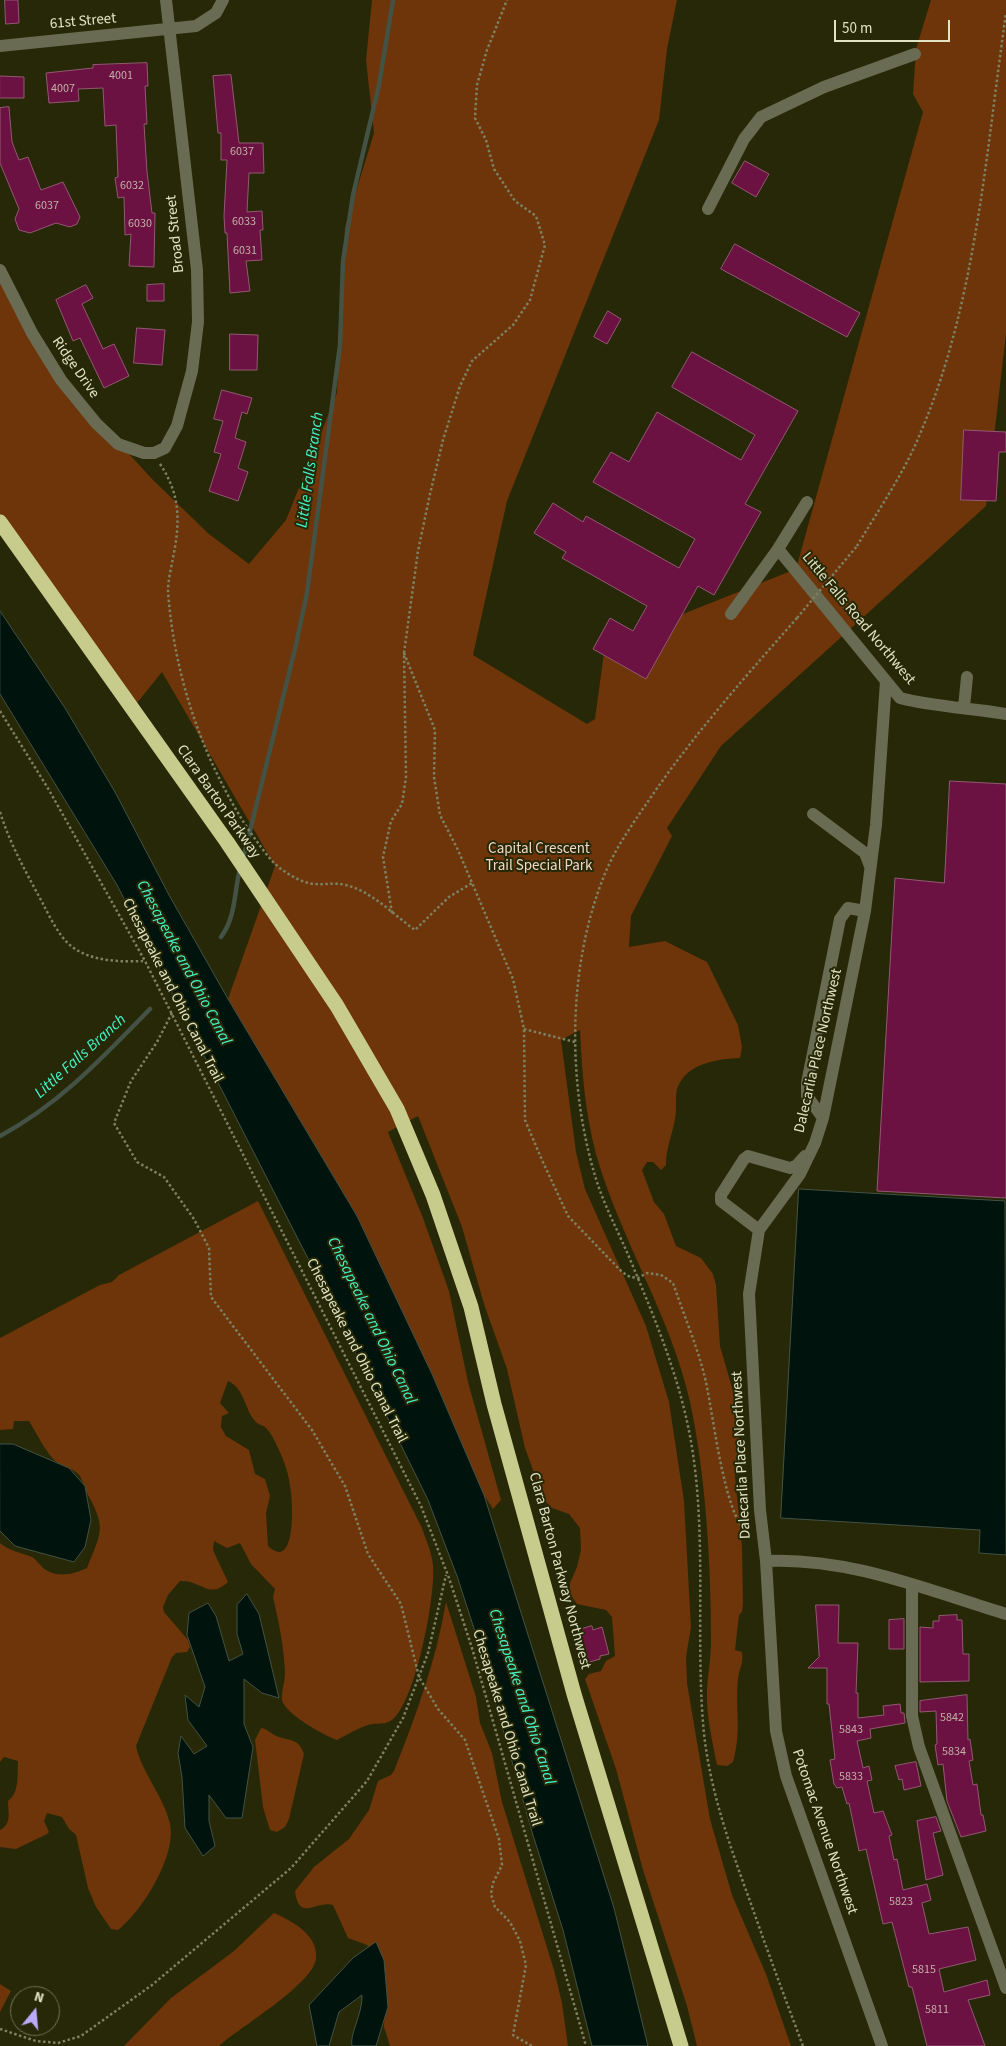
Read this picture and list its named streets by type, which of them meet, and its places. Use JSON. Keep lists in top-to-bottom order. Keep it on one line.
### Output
{"streets":{"highway":["Clara Barton Parkway","Clara Barton Parkway Northwest"],"street":["61st Street","Broad Street","Ridge Drive","Little Falls Road Northwest","Dalecarlia Place Northwest","Potomac Avenue Northwest"],"path":["Chesapeake and Ohio Canal Trail"]},"crossings":[["61st Street","Broad Street"],["Broad Street","Ridge Drive"],["Little Falls Road Northwest","Dalecarlia Place Northwest"],["Clara Barton Parkway","Clara Barton Parkway Northwest"],["Dalecarlia Place Northwest","Potomac Avenue Northwest"]],"water":["Little Falls Branch","Chesapeake and Ohio Canal"],"parks":["Capital Crescent Trail Special Park"],"house_numbers":["4001","4007","6037","6032","6037","6033","6030","6031","5842","5843","5834","5833","5823","5815","5811"],"scale_bar":"50 m","north":"top"}
